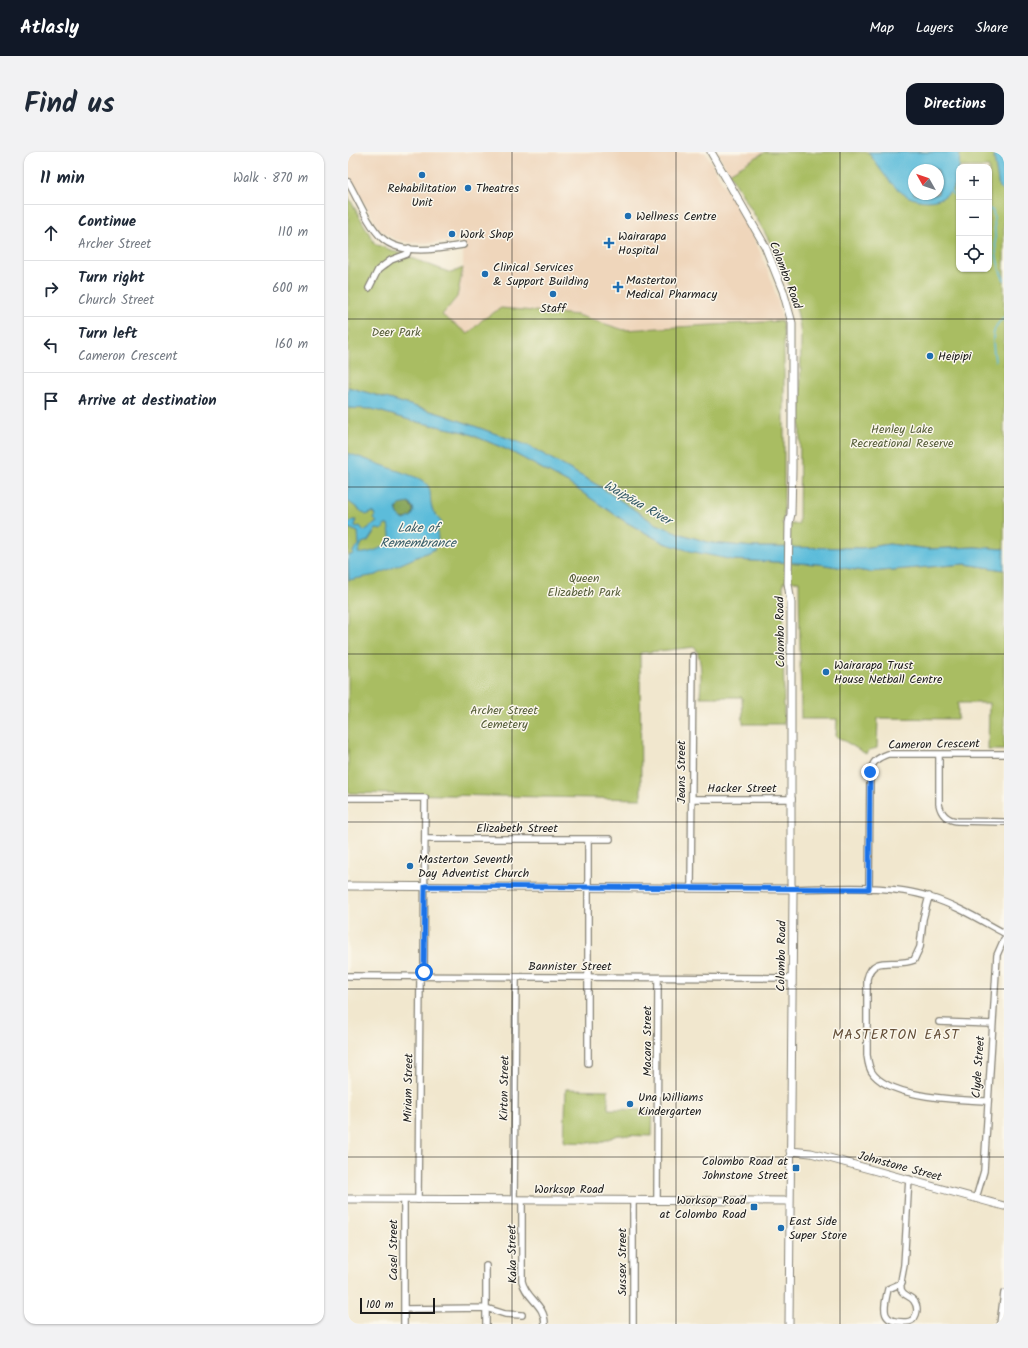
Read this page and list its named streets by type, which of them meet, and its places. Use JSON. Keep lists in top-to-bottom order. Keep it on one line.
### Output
{"streets":{"street":["Colombo Road","Cameron Crescent","Jeans Street","Hacker Street","Elizabeth Street","Bannister Street","Macara Street","Clyde Street","Miriam Street","Kirton Street","Johnstone Street","Worksop Road","Casel Street","Kaka Street","Sussex Street"]},"crossings":[["Colombo Road","Hacker Street"],["Colombo Road","Bannister Street"],["Colombo Road","Johnstone Street"],["Colombo Road","Worksop Road"],["Jeans Street","Hacker Street"],["Elizabeth Street","Miriam Street"],["Bannister Street","Macara Street"],["Bannister Street","Miriam Street"],["Bannister Street","Kirton Street"],["Macara Street","Worksop Road"],["Clyde Street","Johnstone Street"],["Miriam Street","Worksop Road"],["Kirton Street","Worksop Road"],["Worksop Road","Casel Street"],["Worksop Road","Kaka Street"],["Worksop Road","Sussex Street"]],"districts":["MASTERTON EAST"],"water":["Waipōua River","Lake of Remembrance"],"parks":["Deer Park","Henley Lake Recreational Reserve","Queen Elizabeth Park","Archer Street Cemetery"],"places":{"other":["Rehabilitation Unit","Theatres","Wellness Centre","Work Shop","Clinical Services & Support Building","Staff","Heipipi","Wairarapa Trust House Netball Centre","Masterton Seventh Day Adventist Church","Una Williams Kindergarten","East Side Super Store"],"health":["Wairarapa Hospital","Masterton Medical Pharmacy"],"transit":["Colombo Road at Johnstone Street","Worksop Road at Colombo Road"]},"scale_bar":"100 m","north":"top left","page":{"header":"Atlasly","nav":["Map","Layers","Share"],"title":"Find us","buttons":"Directions","heading":["11 min","Walk · 870 m"],"map_buttons":["+","−"],"list":[["Continue","Archer Street","110 m"],["Turn right","Church Street","600 m"],["Turn left","Cameron Crescent","160 m"],"Arrive at destination"],"scale":"100 m"}}
